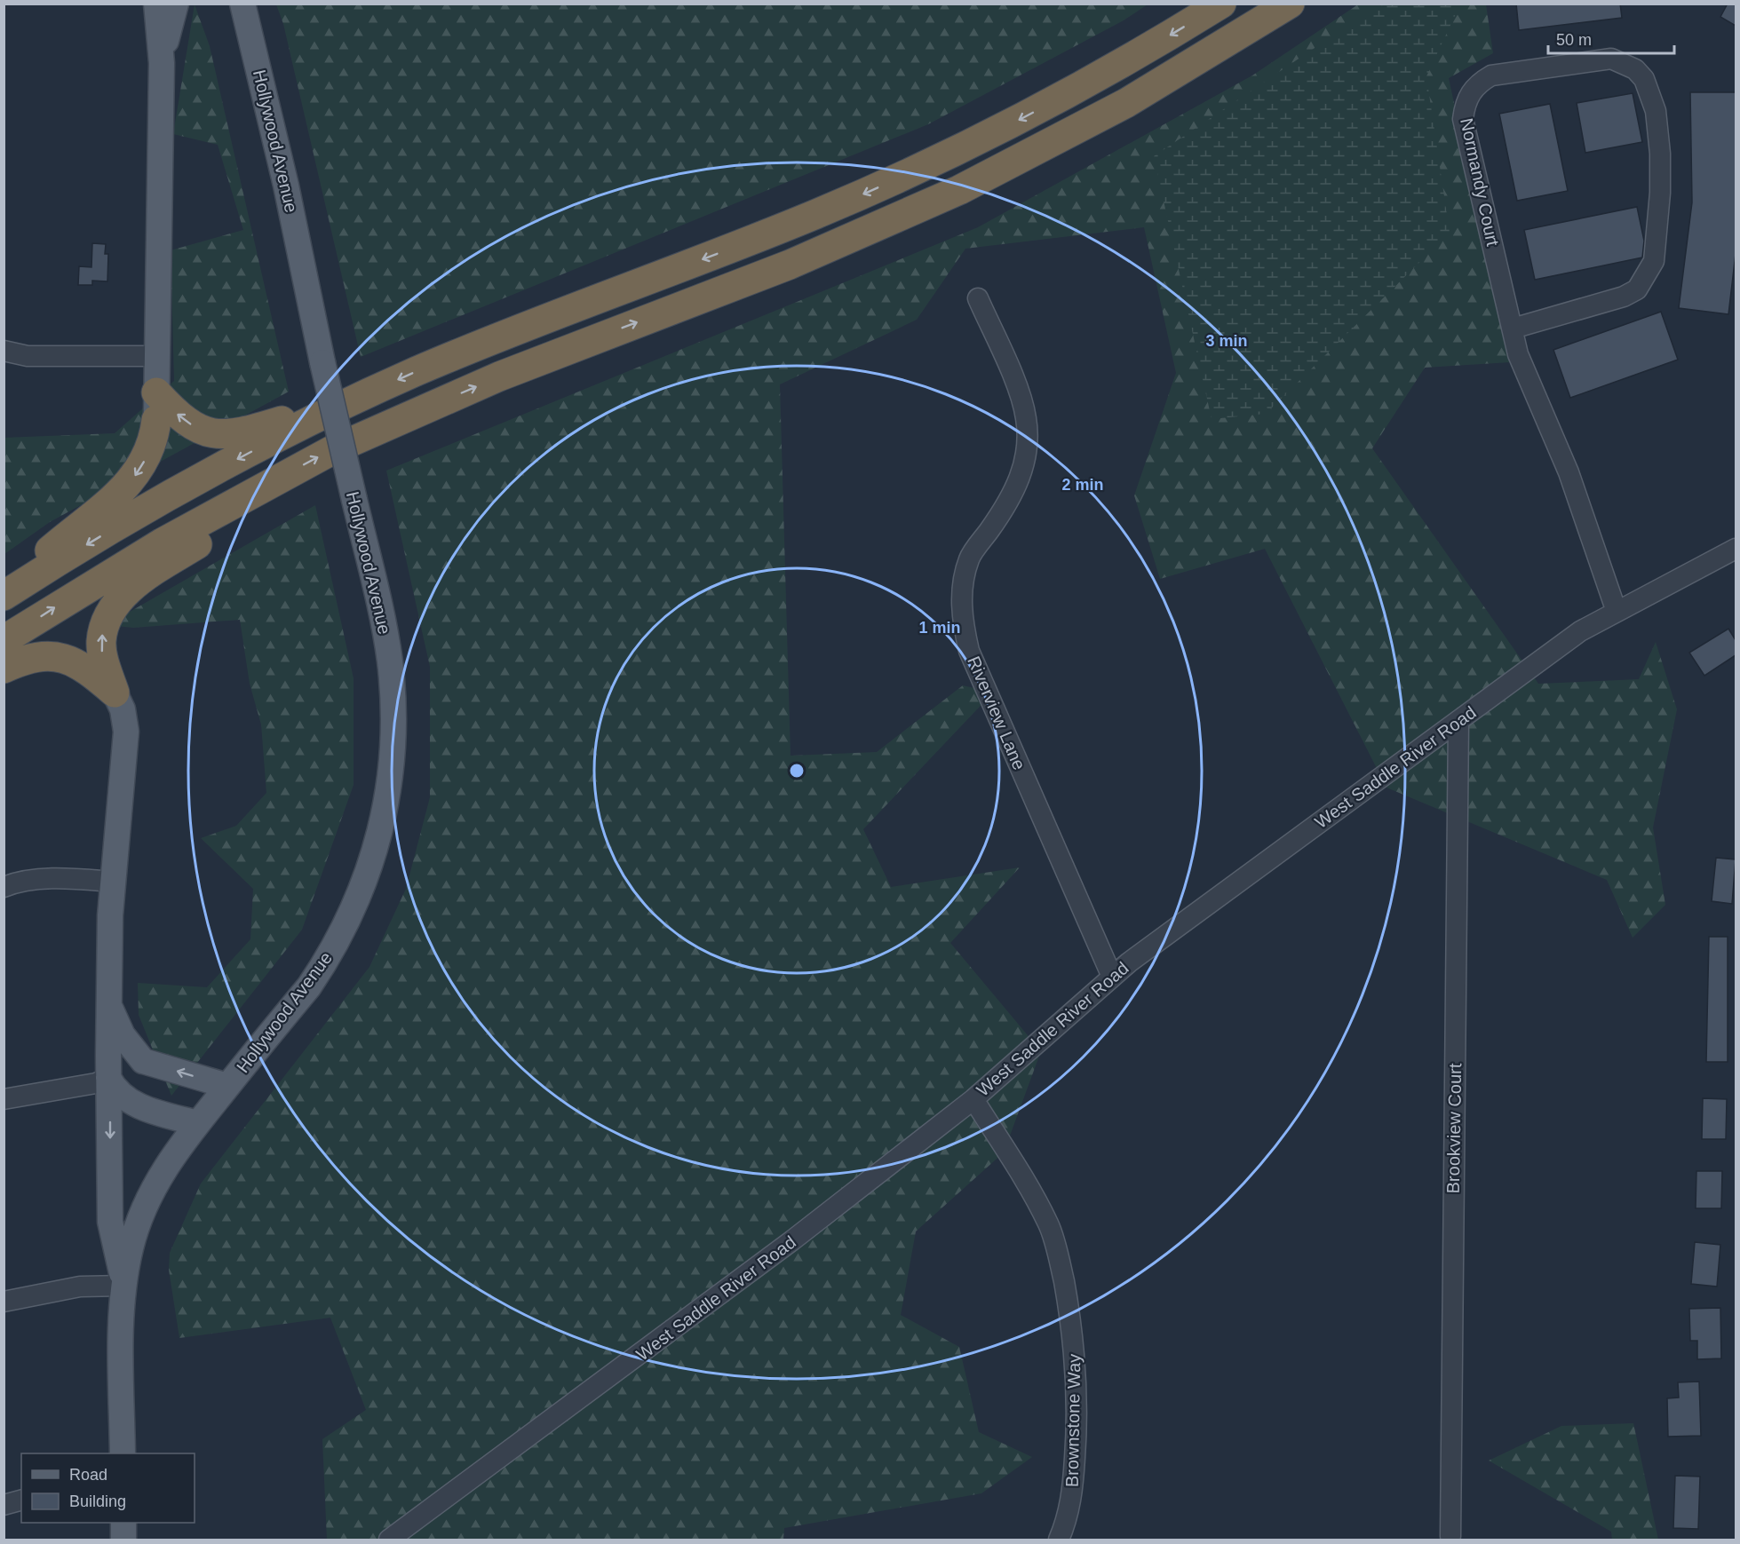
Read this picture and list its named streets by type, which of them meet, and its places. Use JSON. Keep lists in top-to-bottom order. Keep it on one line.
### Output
{"streets":{"main road":["Hollywood Avenue"],"street":["Normandy Court","Riverview Lane","West Saddle River Road","Brookview Court","Brownstone Way"]},"crossings":[["Normandy Court","West Saddle River Road"],["Riverview Lane","West Saddle River Road"],["West Saddle River Road","Brookview Court"],["West Saddle River Road","Brownstone Way"]],"legend":["Road","Building"],"scale_bar":"50 m","rings":["3 min","2 min","1 min"]}
